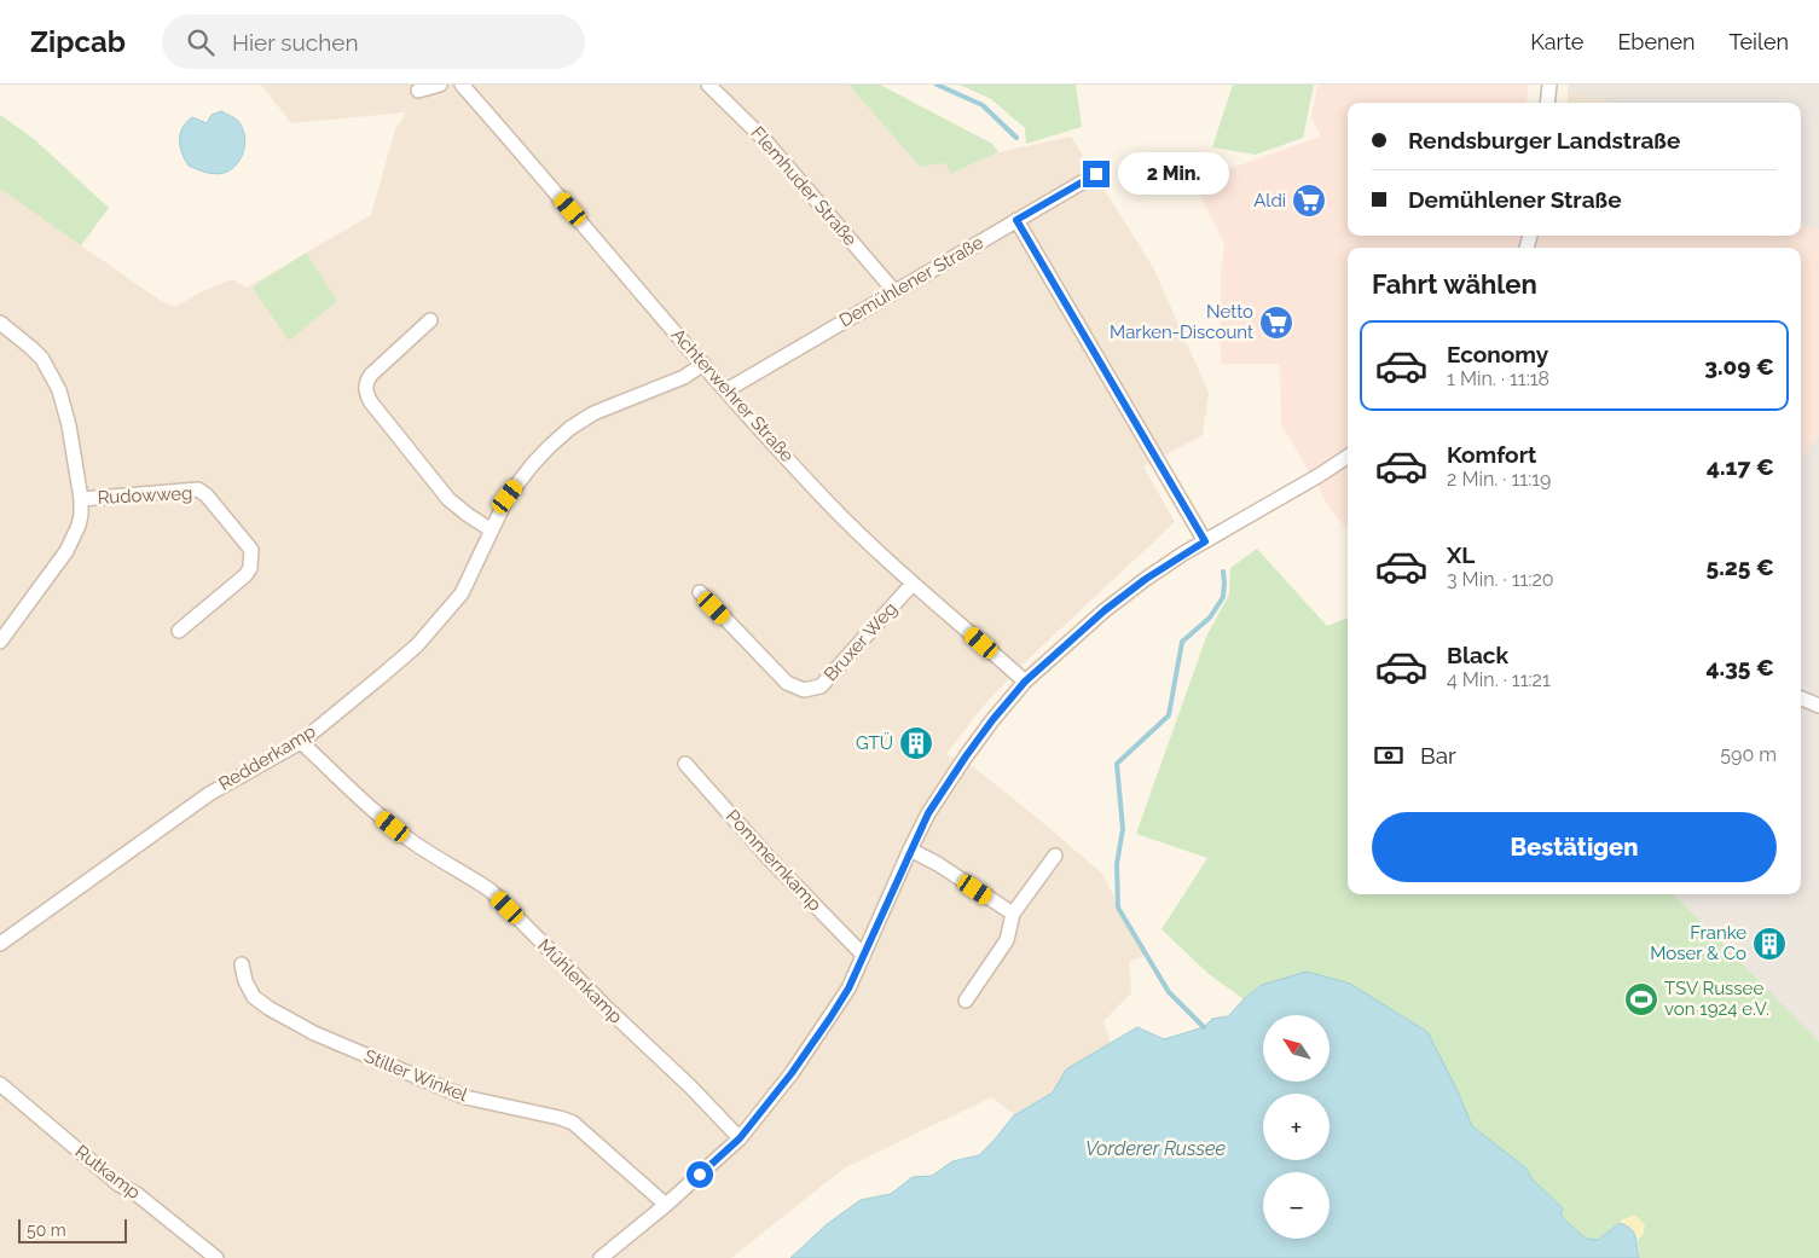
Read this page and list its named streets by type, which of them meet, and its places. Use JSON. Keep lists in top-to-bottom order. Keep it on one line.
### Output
{"streets":{"street":["Flemhuder Straße","Demühlener Straße","Achterwehrer Straße","Rudowweg","Bruxer Weg","Redderkamp","Pommernkamp","Mühlenkamp","Stiller Winkel","Rutkamp"]},"crossings":[["Flemhuder Straße","Demühlener Straße"],["Demühlener Straße","Achterwehrer Straße"],["Achterwehrer Straße","Bruxer Weg"],["Achterwehrer Straße","Redderkamp"],["Redderkamp","Mühlenkamp"]],"water":["Vorderer Russee"],"places":{"supermarket":["Aldi","Netto Marken-Discount"],"building":["GTÜ","Franke Moser & Co"],"sports":["TSV Russee von 1924 e.V."]},"scale_bar":"50 m","north":"top left","page":{"header":"Zipcab","search":"Hier suchen","nav":["Karte","Ebenen","Teilen"],"banner":["Rendsburger Landstraße","Demühlener Straße"],"bubble":"2 Min.","heading":"Fahrt wählen","list":[{"name":"Economy","note":"1 Min. · 11:18","value":"3.09 €"},{"name":"Komfort","note":"2 Min. · 11:19","value":"4.17 €"},{"name":"XL","note":"3 Min. · 11:20","value":"5.25 €"},{"name":"Black","note":"4 Min. · 11:21","value":"4.35 €"}],"pay":["Bar","590 m"],"buttons":"Bestätigen","map_buttons":["+","−"],"scale":"50 m"}}
